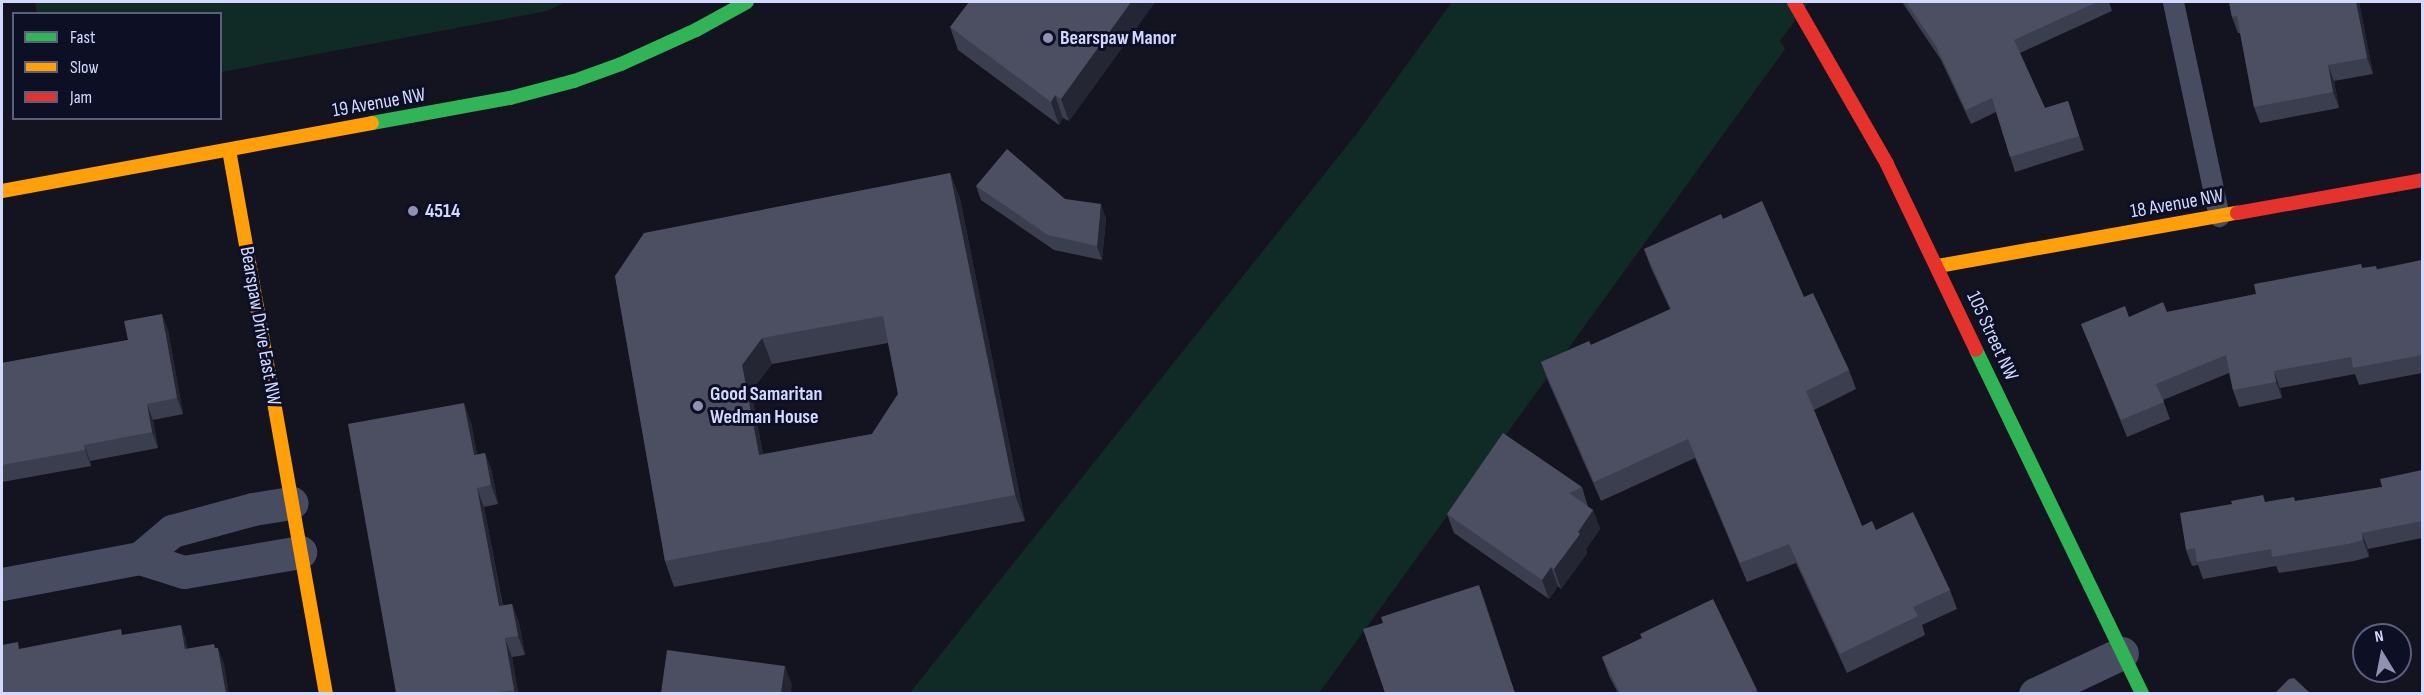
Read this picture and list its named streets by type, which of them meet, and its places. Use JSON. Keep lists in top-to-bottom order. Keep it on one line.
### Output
{"streets":{"street":["19 Avenue NW","18 Avenue NW","Bearspaw Drive East NW","105 Street NW"]},"crossings":[["19 Avenue NW","Bearspaw Drive East NW"],["18 Avenue NW","105 Street NW"]],"places":["Bearspaw Manor","4514","Good Samaritan Wedman House"],"legend":["Fast","Slow","Jam"],"north":"top"}
